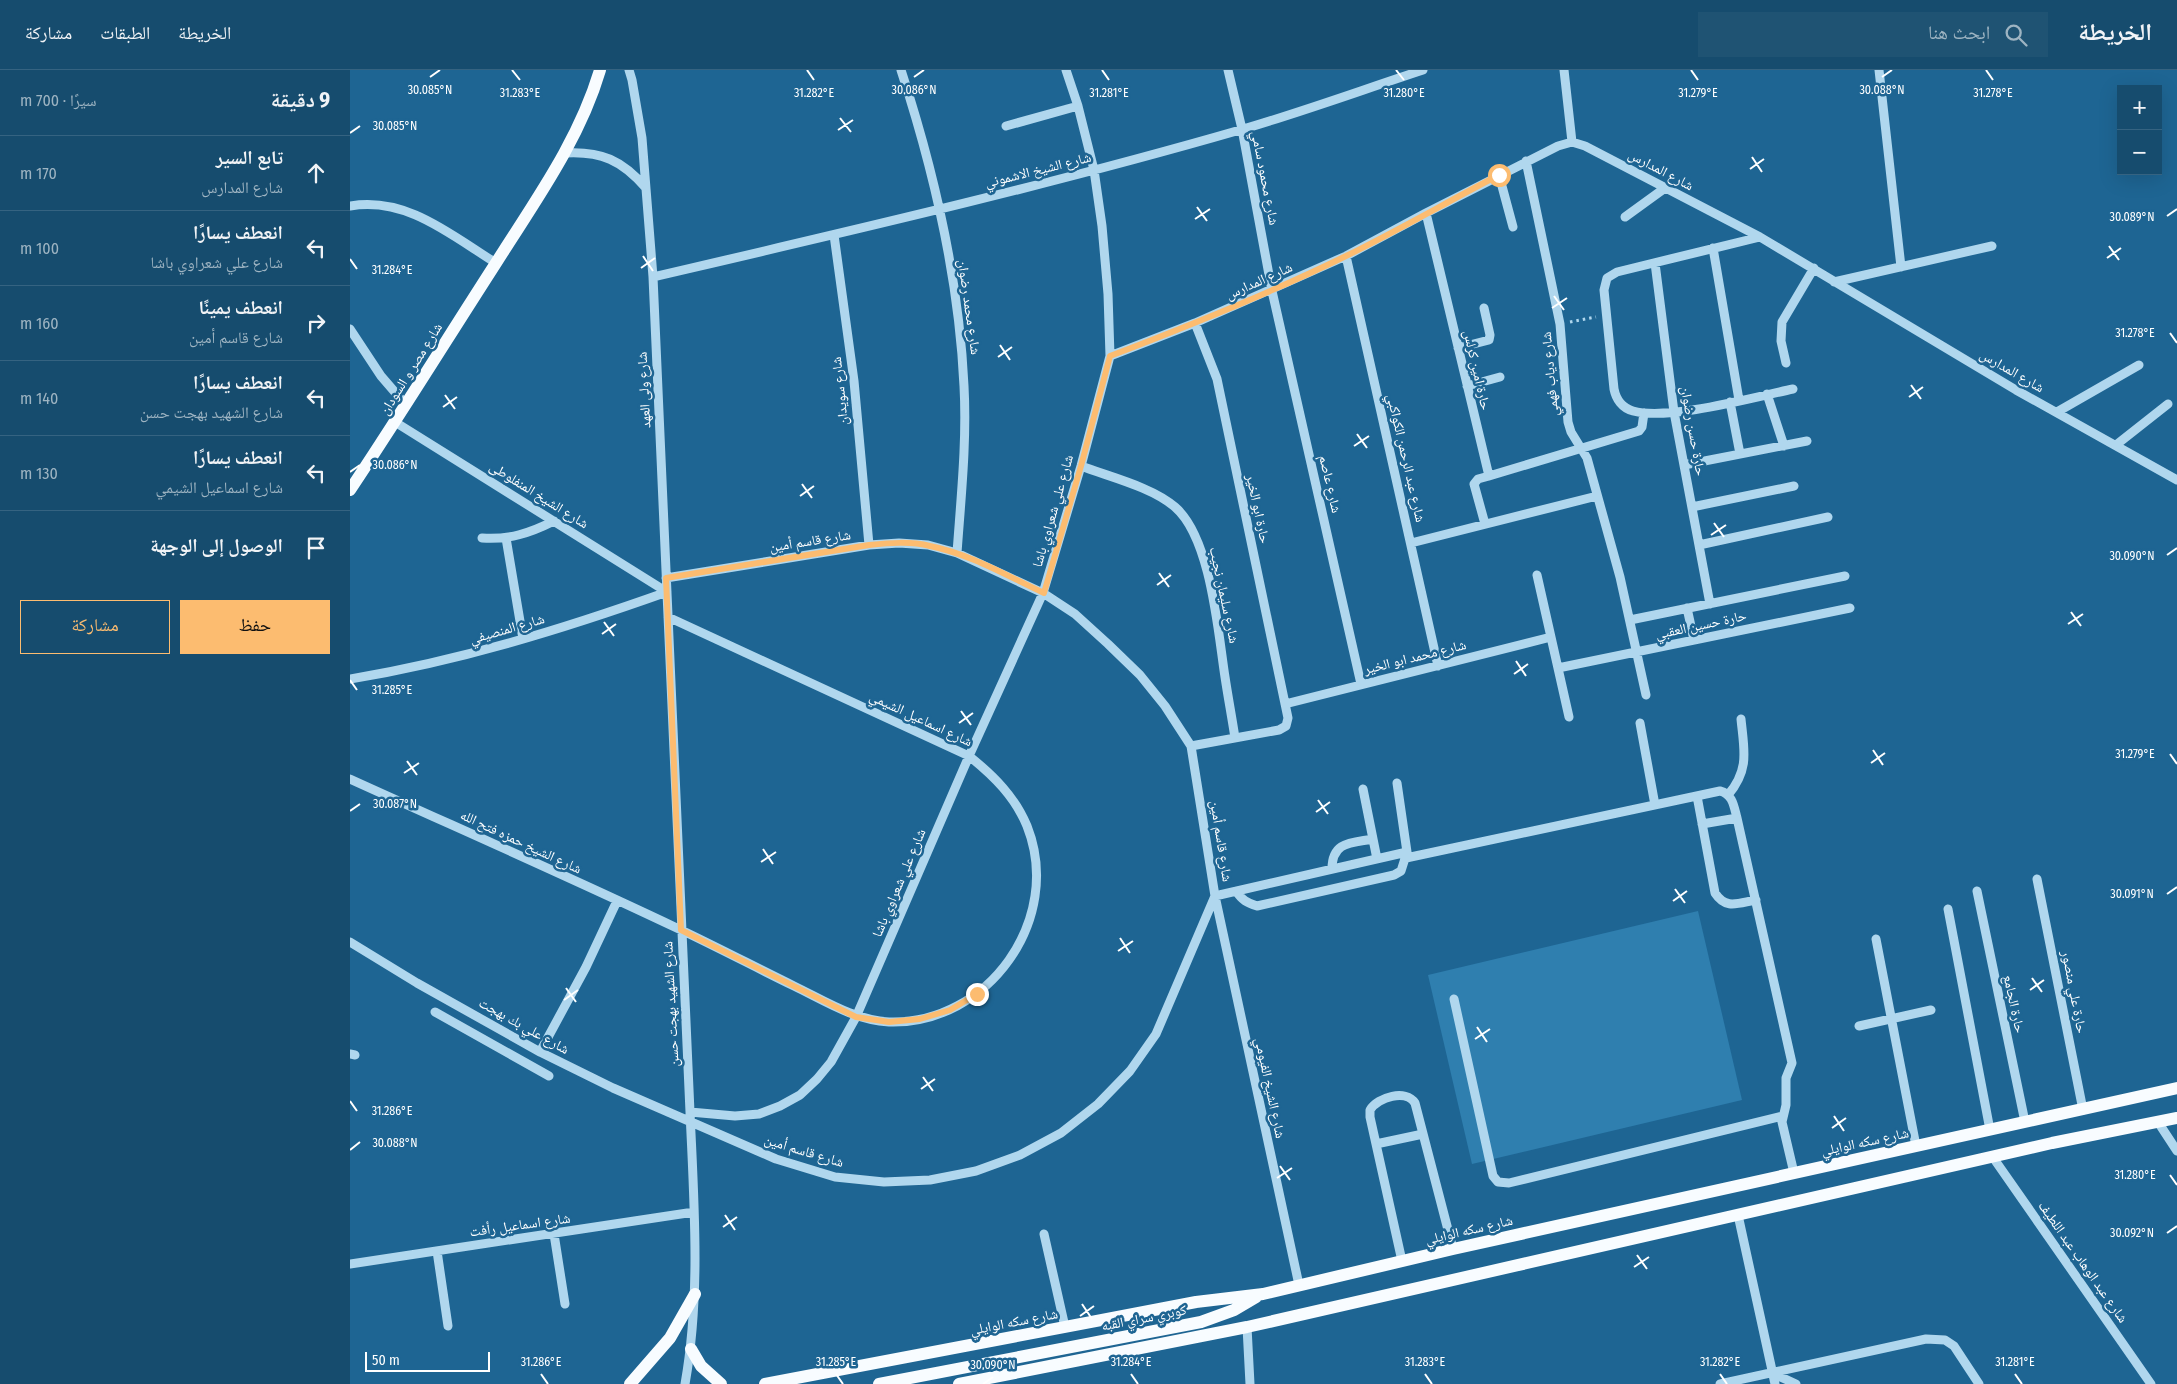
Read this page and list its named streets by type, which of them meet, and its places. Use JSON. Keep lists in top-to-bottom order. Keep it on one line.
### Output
{"streets":{"main road":["شارع مصر و السودان","شارع سكه الوايلي","كوبري سراي القبه"],"street":["شارع الشيخ الاشموني","شارع المدارس","شارع محمود سامي","شارع محمد رضوان","حارة امين كرلس","شارع دياب فهمي","شارع ولى العهد","شارع سويدان","حارة حسن رضوان","شارع عبد الرحمن الكواكبي","شارع عاصم","شارع الشيخ المنفلوطى","حارة ابو الخير","شارع علي شعراوي باشا","شارع قاسم أمين","شارع سليمان نجيب","حارة حسين العقبي","شارع المنصيفي","شارع محمد ابو الخير","شارع اسماعيل الشيمي","شارع الشيخ حمزه فتح الله","حارة علي منصور","شارع الشهيد بهجت حسن","حارة الجامع","شارع علي بك بهجت","شارع الشيخ الفيومي","شارع اسماعيل رأفت","شارع عبد الوهاب عبد اللطيف"]},"crossings":[["شارع الشيخ الاشموني","شارع محمود سامي"],["شارع الشيخ الاشموني","شارع محمد رضوان"],["شارع الشيخ الاشموني","شارع ولى العهد"],["شارع الشيخ الاشموني","شارع سويدان"],["شارع الشيخ الاشموني","شارع علي شعراوي باشا"],["شارع المدارس","شارع محمود سامي"],["شارع المدارس","حارة امين كرلس"],["شارع المدارس","شارع دياب فهمي"],["شارع المدارس","شارع عبد الرحمن الكواكبي"],["شارع المدارس","شارع عاصم"],["شارع المدارس","حارة ابو الخير"],["شارع المدارس","شارع علي شعراوي باشا"],["شارع محمود سامي","شارع عاصم"],["شارع محمد رضوان","شارع قاسم أمين"],["شارع مصر و السودان","شارع الشيخ المنفلوطى"],["شارع دياب فهمي","حارة حسين العقبي"],["شارع ولى العهد","شارع الشيخ المنفلوطى"],["شارع ولى العهد","شارع قاسم أمين"],["شارع ولى العهد","شارع المنصيفي"],["شارع ولى العهد","شارع الشهيد بهجت حسن"],["شارع سويدان","شارع قاسم أمين"],["شارع عبد الرحمن الكواكبي","شارع محمد ابو الخير"],["شارع عاصم","شارع محمد ابو الخير"],["شارع الشيخ المنفلوطى","شارع المنصيفي"],["شارع الشيخ المنفلوطى","شارع الشهيد بهجت حسن"],["حارة ابو الخير","شارع سليمان نجيب"],["حارة ابو الخير","شارع محمد ابو الخير"],["شارع علي شعراوي باشا","شارع قاسم أمين"],["شارع علي شعراوي باشا","شارع سليمان نجيب"],["شارع علي شعراوي باشا","شارع اسماعيل الشيمي"],["شارع علي شعراوي باشا","شارع الشهيد بهجت حسن"],["شارع قاسم أمين","شارع الشهيد بهجت حسن"],["شارع قاسم أمين","شارع علي بك بهجت"],["شارع قاسم أمين","شارع الشيخ الفيومي"],["شارع المنصيفي","شارع الشهيد بهجت حسن"],["شارع اسماعيل الشيمي","شارع الشيخ حمزه فتح الله"],["شارع اسماعيل الشيمي","شارع الشهيد بهجت حسن"],["شارع الشيخ حمزه فتح الله","شارع الشهيد بهجت حسن"],["حارة علي منصور","شارع سكه الوايلي"],["شارع الشهيد بهجت حسن","شارع علي بك بهجت"],["شارع الشهيد بهجت حسن","شارع اسماعيل رأفت"],["حارة الجامع","شارع سكه الوايلي"],["شارع الشيخ الفيومي","شارع سكه الوايلي"],["شارع سكه الوايلي","كوبري سراي القبه"]],"scale_bar":"50 m","page":{"header":"الخريطة","search":"ابحث هنا","nav":["الخريطة","الطبقات","مشاركة"],"heading":["9 دقيقة","سيرًا · 700 m"],"map_buttons":["+","−"],"list":[["تابع السير","شارع المدارس","170 m"],["انعطف يسارًا","شارع علي شعراوي باشا","100 m"],["انعطف يمينًا","شارع قاسم أمين","160 m"],["انعطف يسارًا","شارع الشهيد بهجت حسن","140 m"],["انعطف يسارًا","شارع اسماعيل الشيمي","130 m"],"الوصول إلى الوجهة"],"buttons":["حفظ","مشاركة"],"scale":"50 m"},"coordinates":["30.085°N","30.086°N","30.088°N","31.283°E","31.282°E","31.281°E","31.280°E","31.279°E","31.278°E","30.089°N","31.284°E","30.090°N","31.285°E","30.087°N","30.091°N","31.286°E","30.092°N"]}
